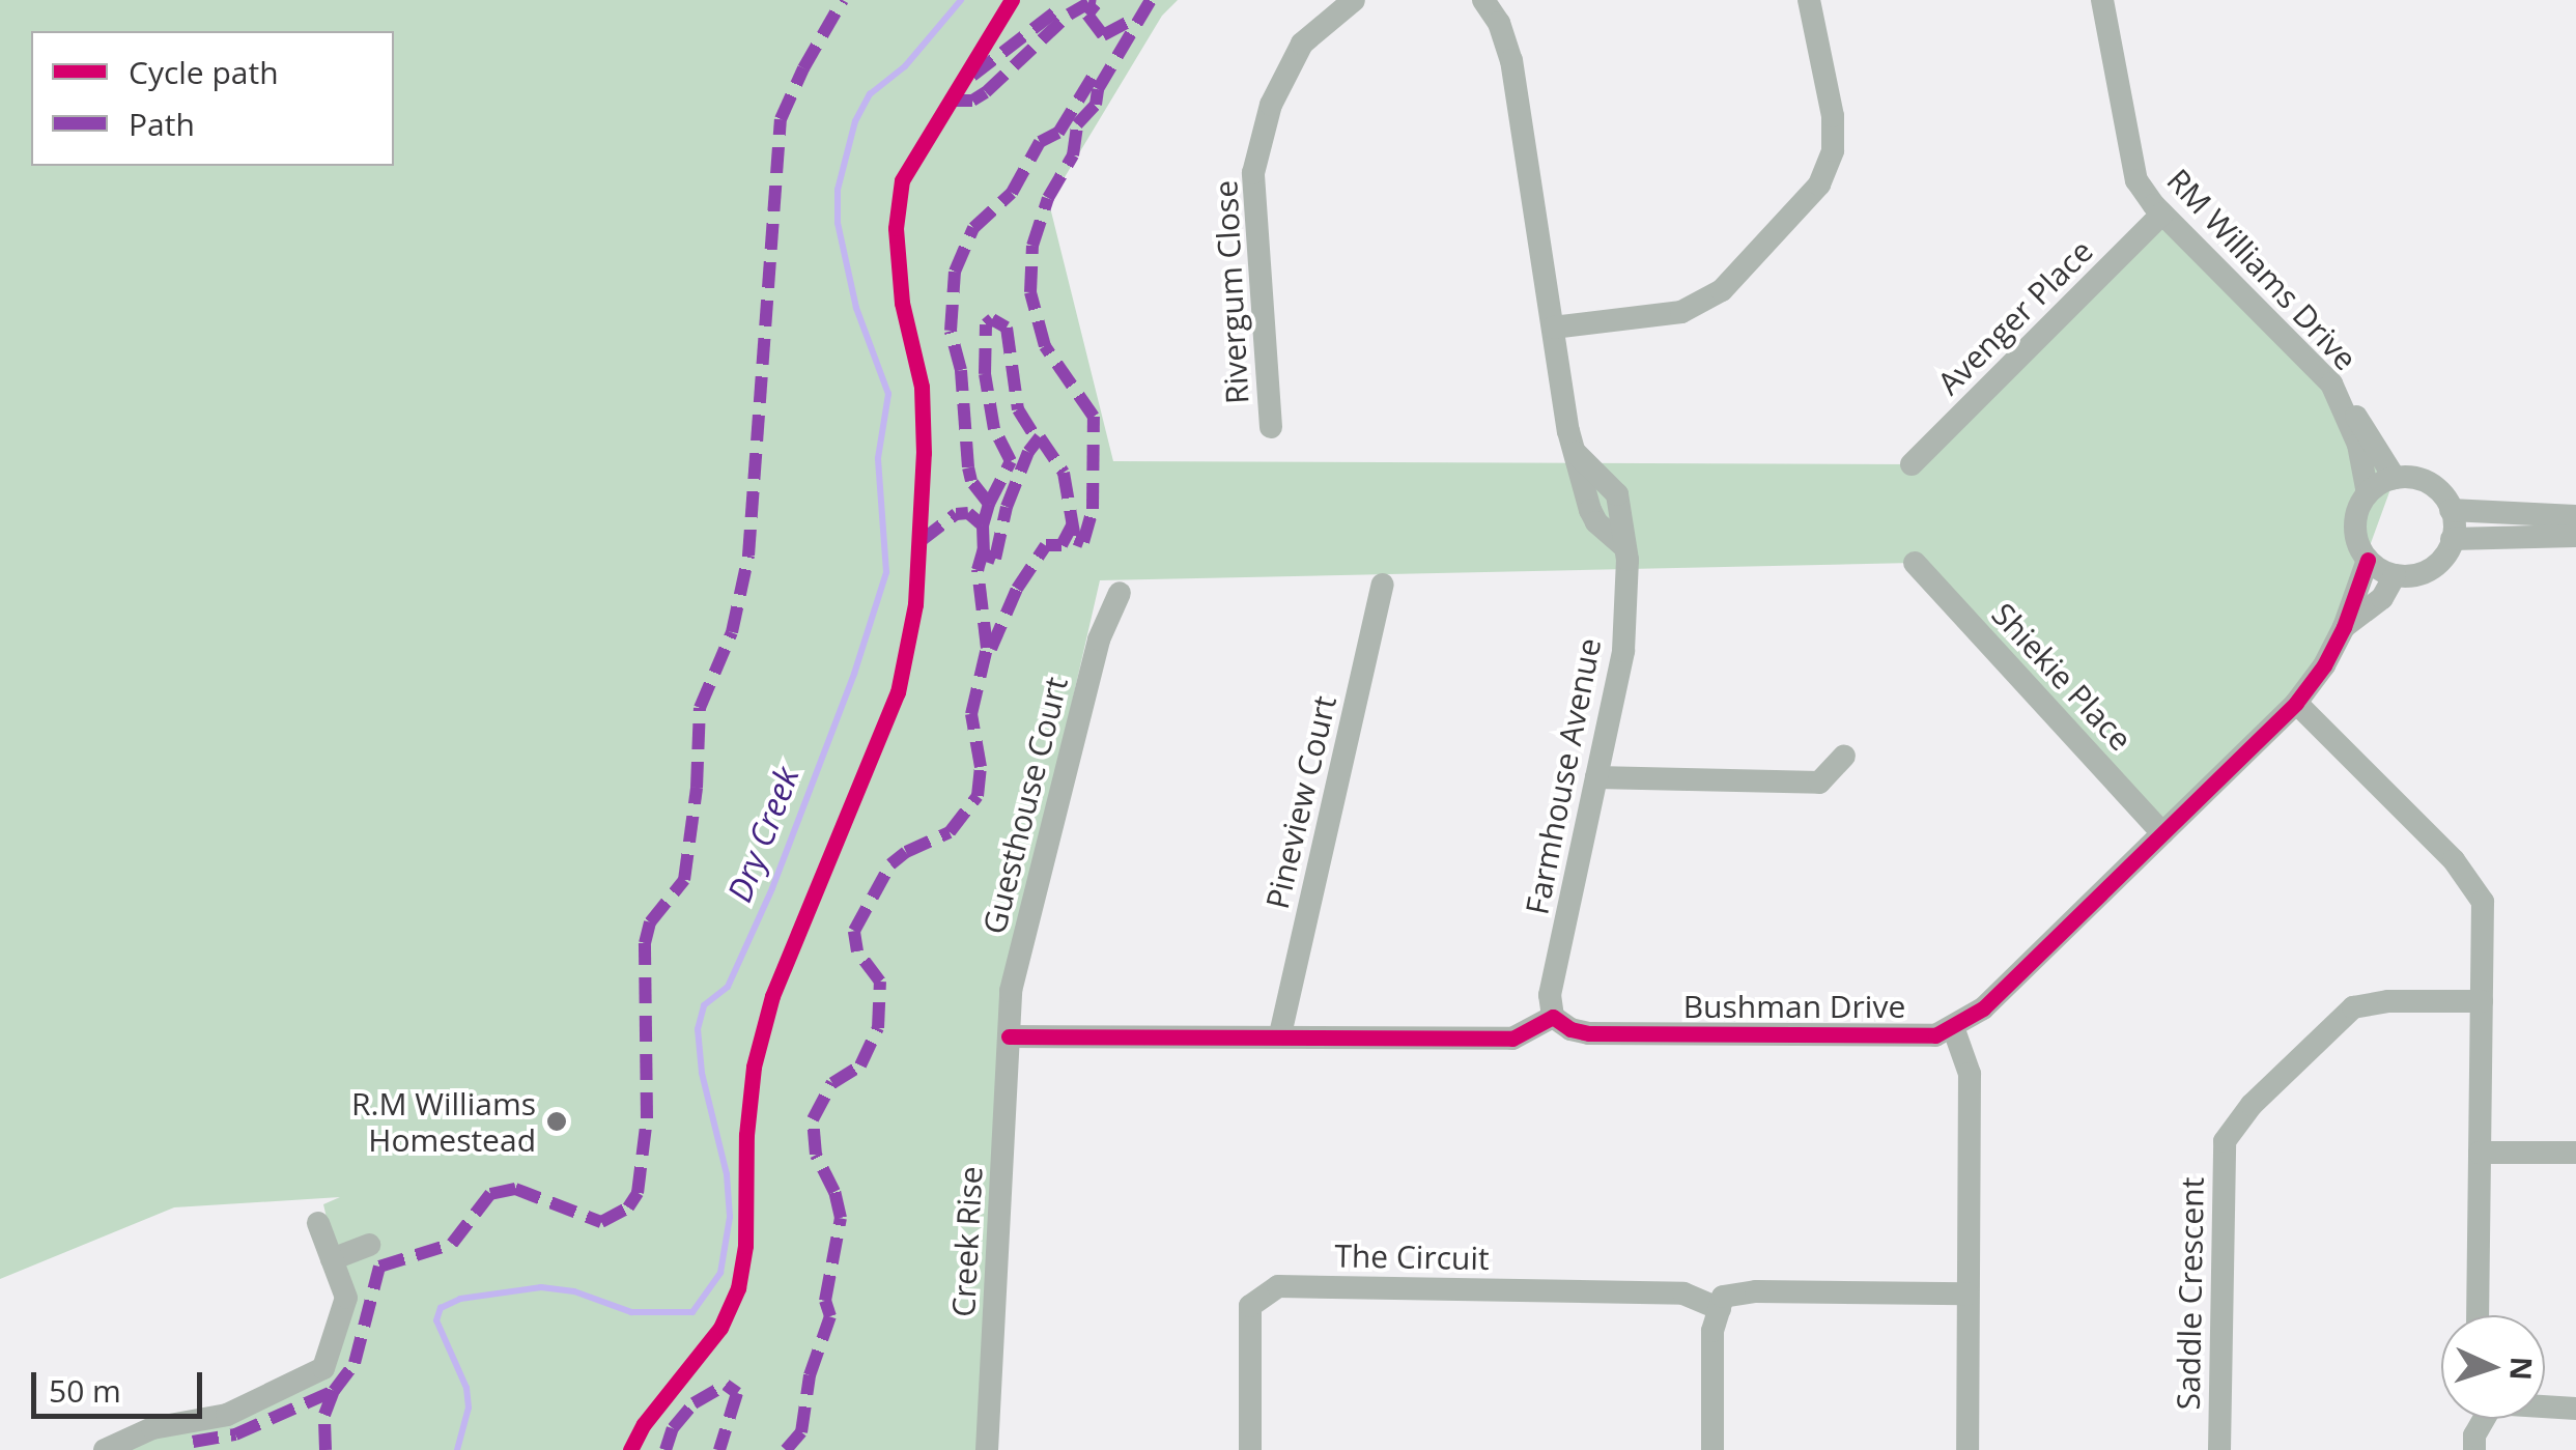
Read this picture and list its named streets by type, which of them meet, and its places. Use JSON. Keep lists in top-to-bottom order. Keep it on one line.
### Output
{"streets":{"street":["RM Williams Drive","Rivergum Close","Avenger Place","Shiekie Place","Farmhouse Avenue","Pineview Court","Guesthouse Court","Bushman Drive","Creek Rise","The Circuit","Saddle Crescent"]},"crossings":[["RM Williams Drive","Avenger Place"],["RM Williams Drive","Bushman Drive"],["Shiekie Place","Bushman Drive"],["Farmhouse Avenue","Bushman Drive"],["Guesthouse Court","Creek Rise"]],"water":["Dry Creek"],"places":["R.M Williams Homestead"],"legend":["Cycle path","Path"],"scale_bar":"50 m","north":"right"}
